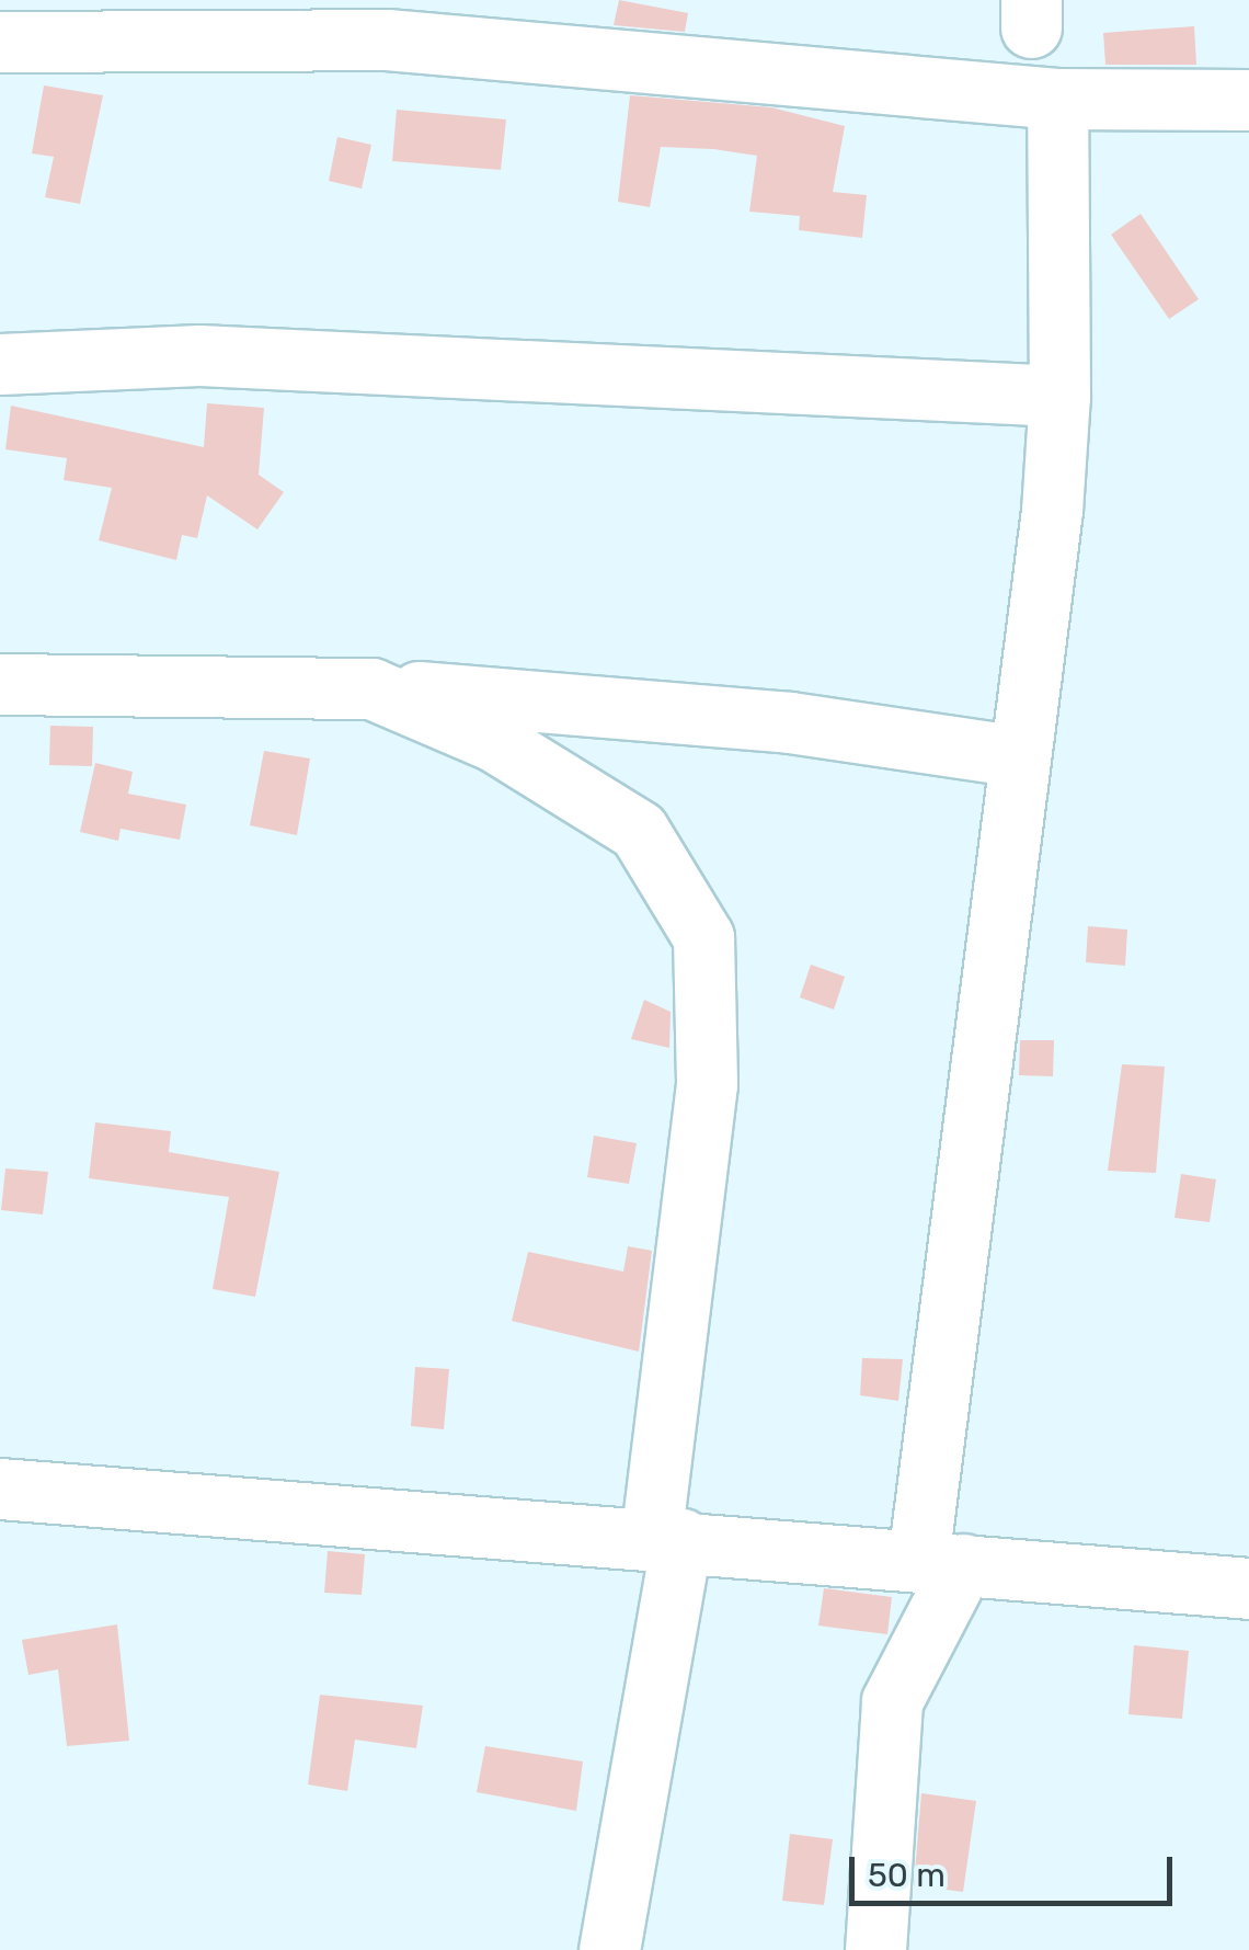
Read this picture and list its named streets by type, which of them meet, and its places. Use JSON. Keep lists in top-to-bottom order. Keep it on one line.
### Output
{"scale_bar":"50 m"}
